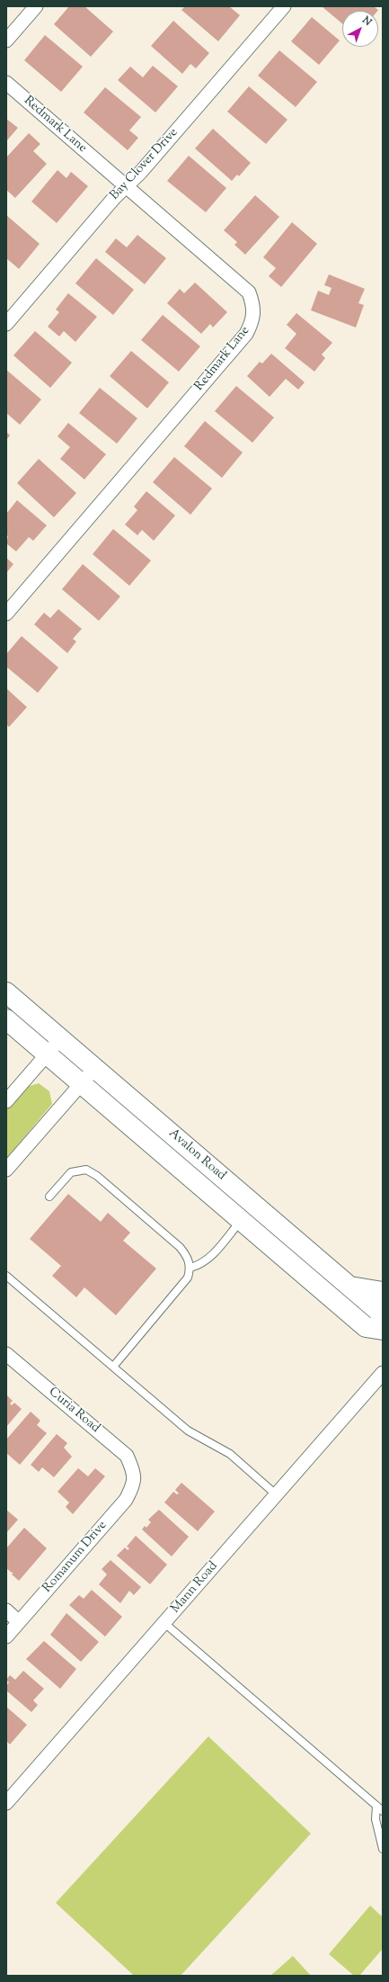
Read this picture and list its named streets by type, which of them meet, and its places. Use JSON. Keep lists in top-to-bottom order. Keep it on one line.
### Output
{"streets":{"main road":["Avalon Road"],"street":["Redmark Lane","Bay Clover Drive","Curia Road","Romanum Drive","Mann Road"]},"crossings":[["Redmark Lane","Bay Clover Drive"],["Curia Road","Romanum Drive"]],"north":"top right"}
